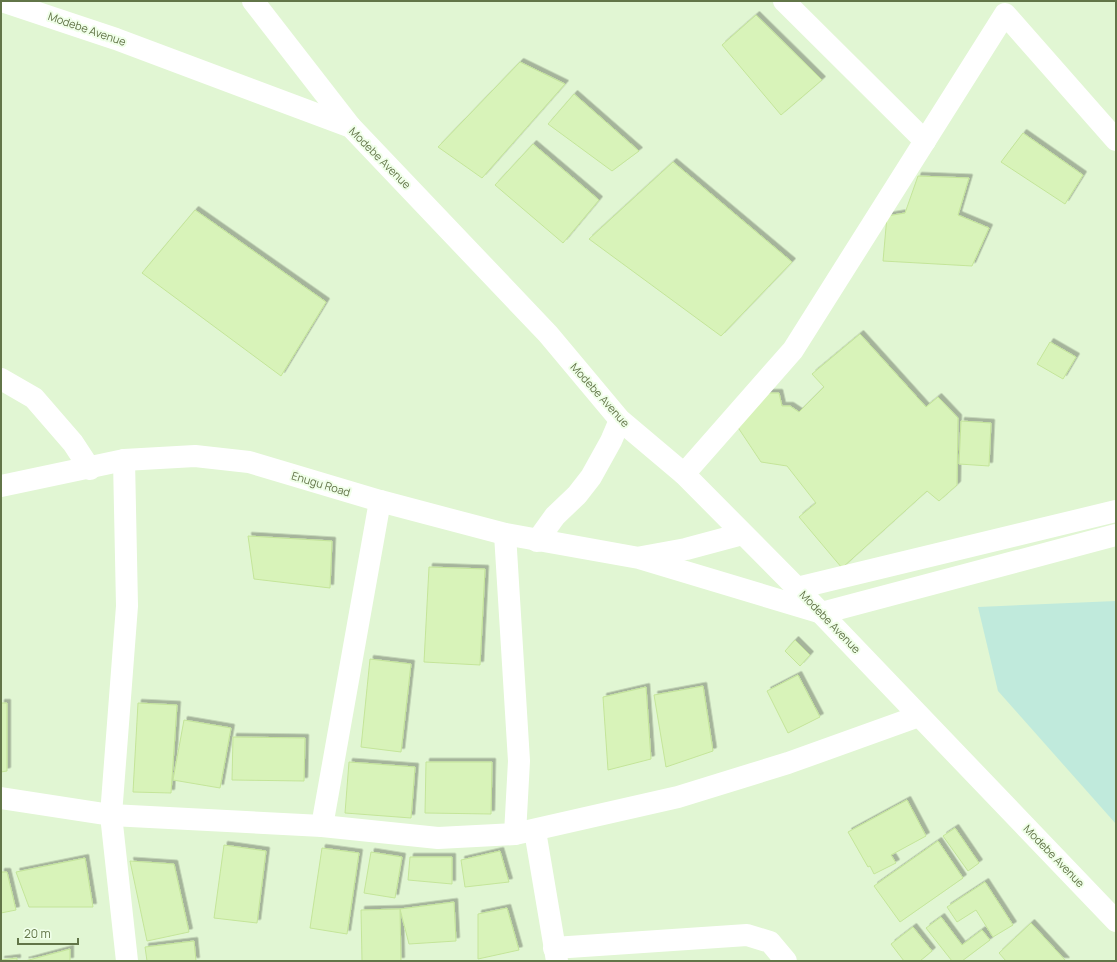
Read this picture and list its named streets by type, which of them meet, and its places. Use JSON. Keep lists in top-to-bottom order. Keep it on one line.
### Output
{"streets":{"street":["Modebe Avenue","Enugu Road"]},"scale_bar":"20 m"}
